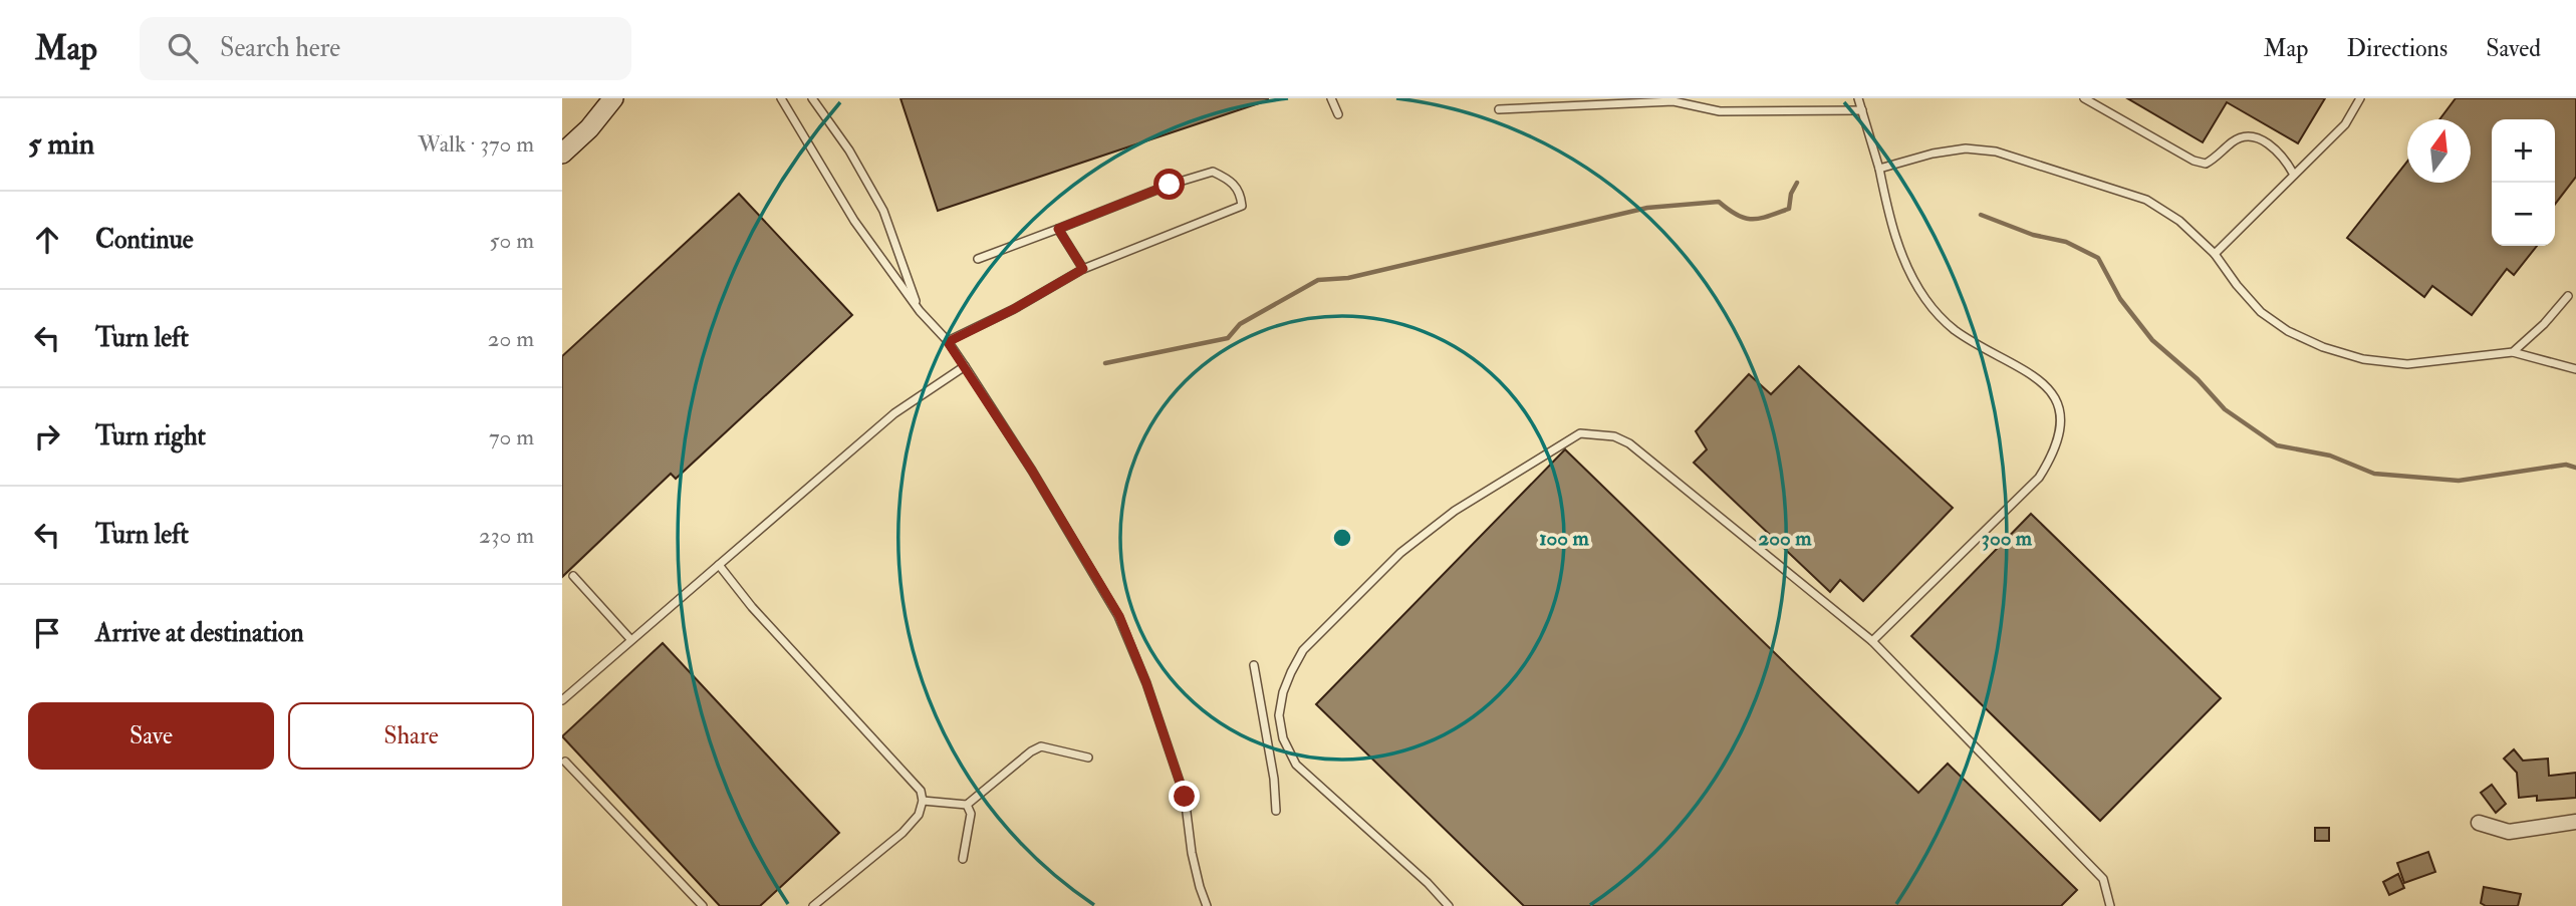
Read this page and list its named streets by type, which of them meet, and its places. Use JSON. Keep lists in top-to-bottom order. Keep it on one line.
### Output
{"north":"top","page":{"header":"Map","search":"Search here","nav":["Map","Directions","Saved"],"heading":["5 min","Walk · 370 m"],"map_buttons":["+","−"],"list":[["Continue","50 m"],["Turn left","20 m"],["Turn right","70 m"],["Turn left","230 m"],"Arrive at destination"],"buttons":["Save","Share"]},"rings":["100 m","200 m","300 m"]}
